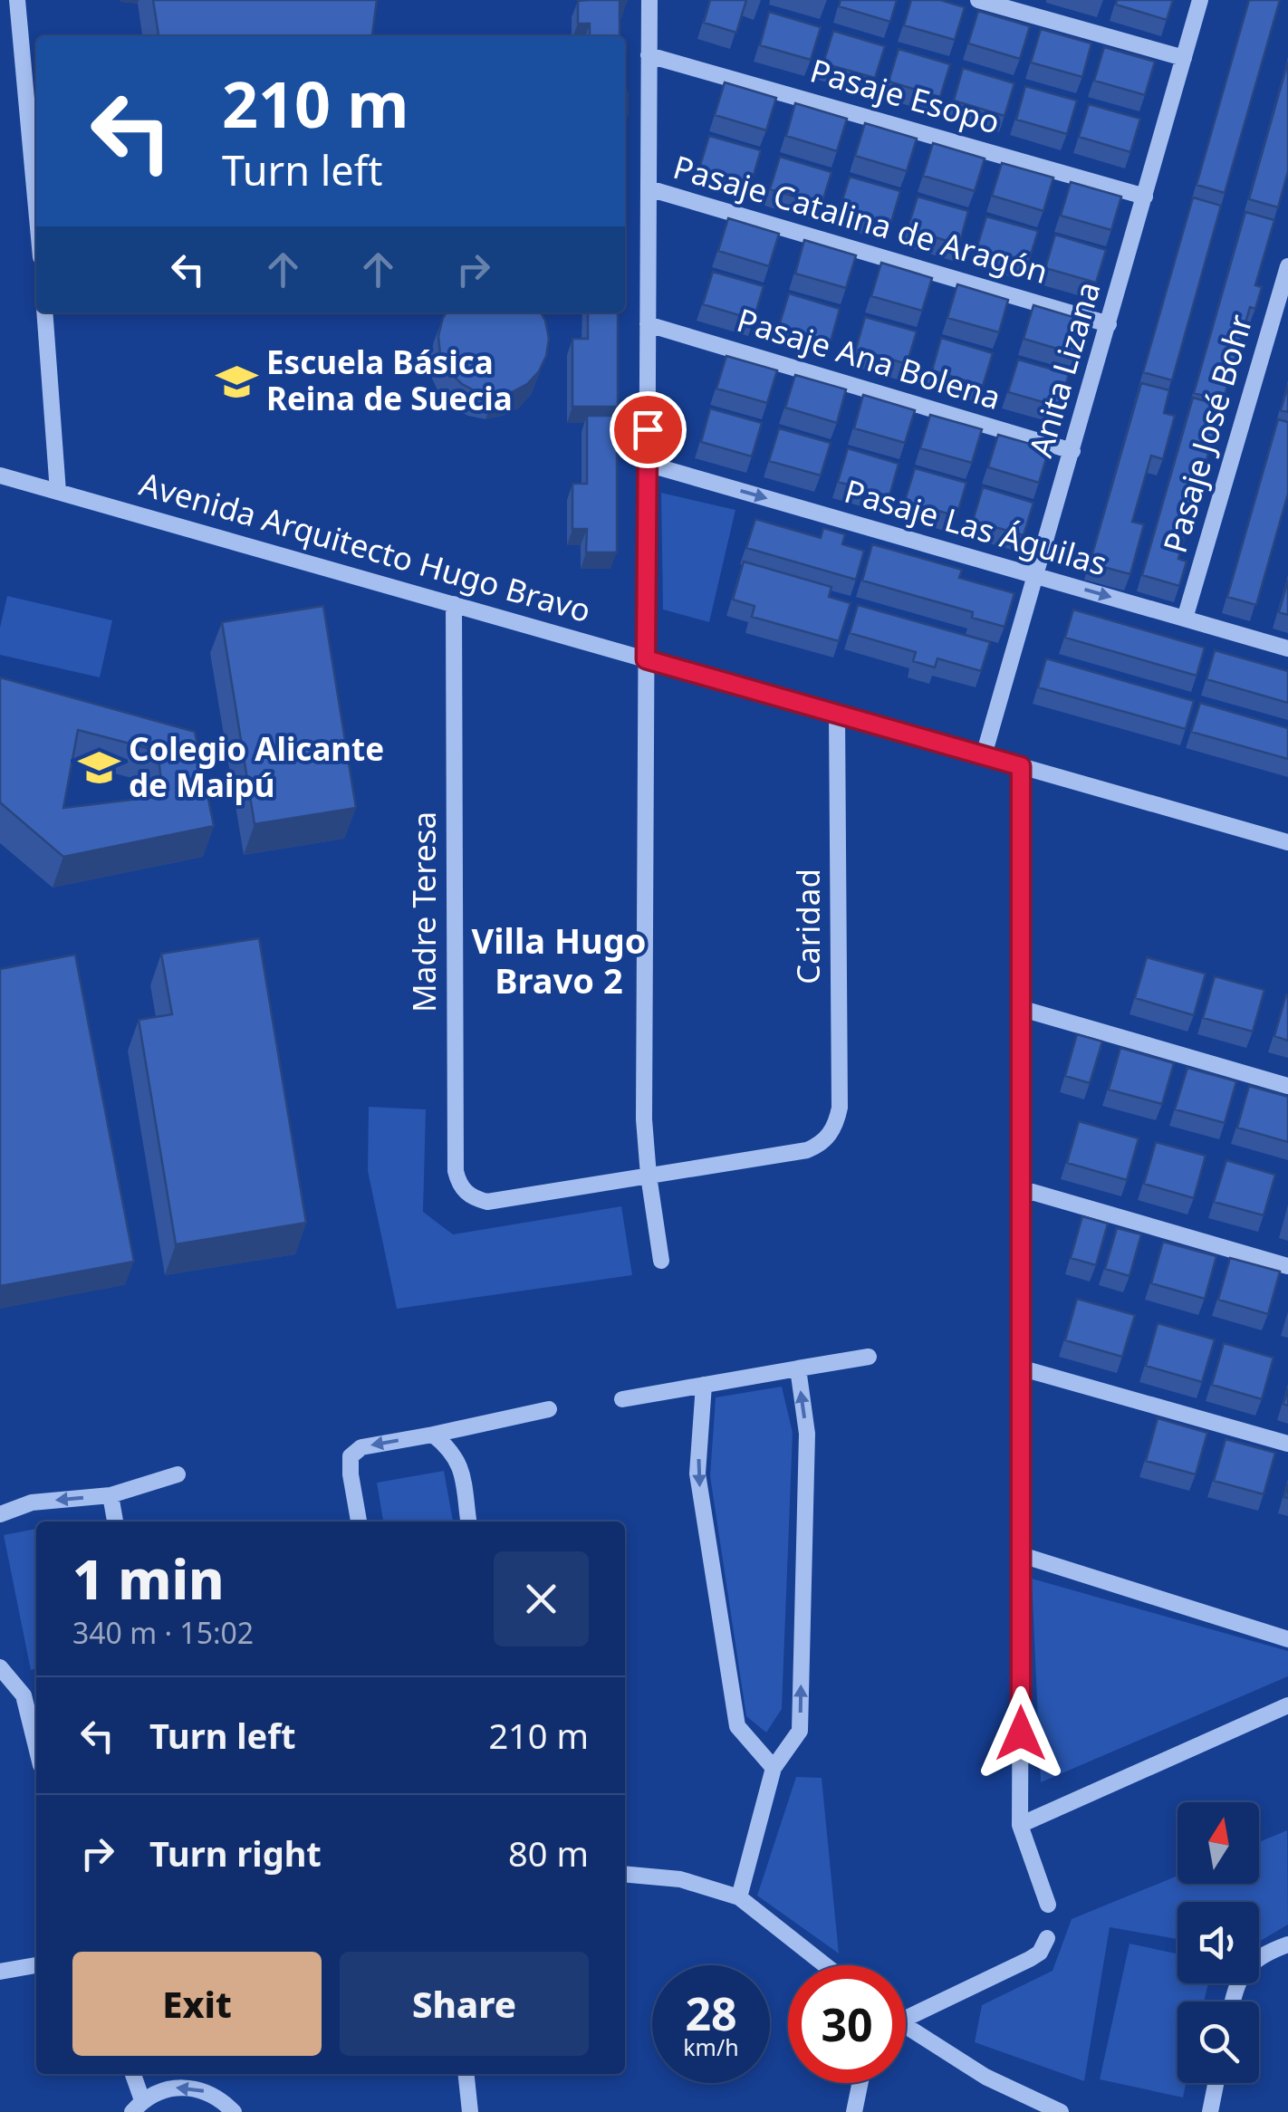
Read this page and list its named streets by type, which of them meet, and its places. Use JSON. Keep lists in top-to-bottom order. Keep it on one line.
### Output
{"streets":{"street":["Pasaje Esopo","Pasaje Catalina de Aragón","Pasaje Ana Bolena","Anita Lizana","Pasaje José Bohr","Pasaje Las Águilas","Avenida Arquitecto Hugo Bravo","Madre Teresa","Caridad"]},"crossings":[["Pasaje Esopo","Anita Lizana"],["Pasaje Catalina de Aragón","Anita Lizana"],["Pasaje Ana Bolena","Anita Lizana"],["Anita Lizana","Pasaje Las Águilas"],["Anita Lizana","Avenida Arquitecto Hugo Bravo"],["Pasaje José Bohr","Pasaje Las Águilas"],["Avenida Arquitecto Hugo Bravo","Madre Teresa"],["Avenida Arquitecto Hugo Bravo","Caridad"],["Madre Teresa","Caridad"]],"one_way":["Pasaje Las Águilas"],"districts":["Villa Hugo Bravo 2"],"places":{"school or university":["Escuela Básica Reina de Suecia","Colegio Alicante de Maipú"]},"north":"top","page":{"turn":["210 m","Turn left"],"heading":["1 min","340 m · 15:02"],"list":[{"name":"Turn left","value":"210 m"},{"name":"Turn right","value":"80 m"}],"buttons":["Exit","Share"],"speed":"28 km/h","limit":"30"}}
